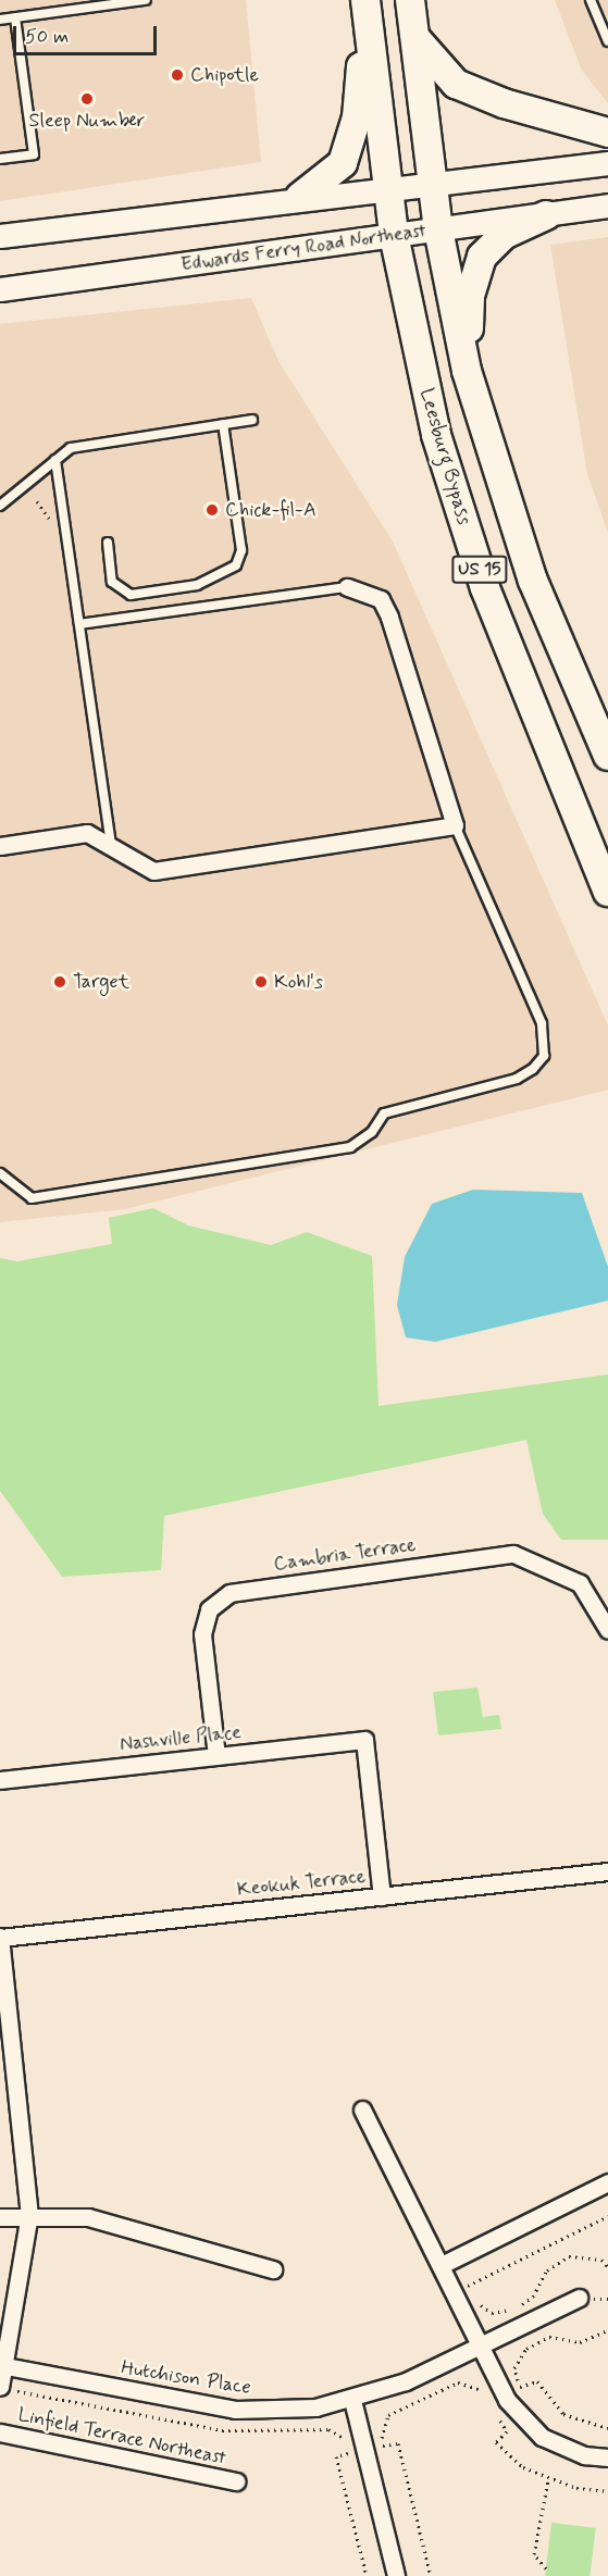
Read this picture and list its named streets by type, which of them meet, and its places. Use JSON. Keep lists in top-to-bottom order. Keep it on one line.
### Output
{"streets":{"highway":["Leesburg Bypass","US 15"],"main road":["Edwards Ferry Road Northeast"],"street":["Cambria Terrace","Nashville Place","Keokuk Terrace","Hutchison Place","Linfield Terrace Northeast"]},"crossings":[["Edwards Ferry Road Northeast","Leesburg Bypass"],["Edwards Ferry Road Northeast","US 15"],["Cambria Terrace","Nashville Place"],["Nashville Place","Keokuk Terrace"],["Keokuk Terrace","Linfield Terrace Northeast"],["Hutchison Place","Linfield Terrace Northeast"]],"places":["Chipotle","Sleep Number","Chick-fil-A","Target","Kohl's"],"scale_bar":"50 m"}
